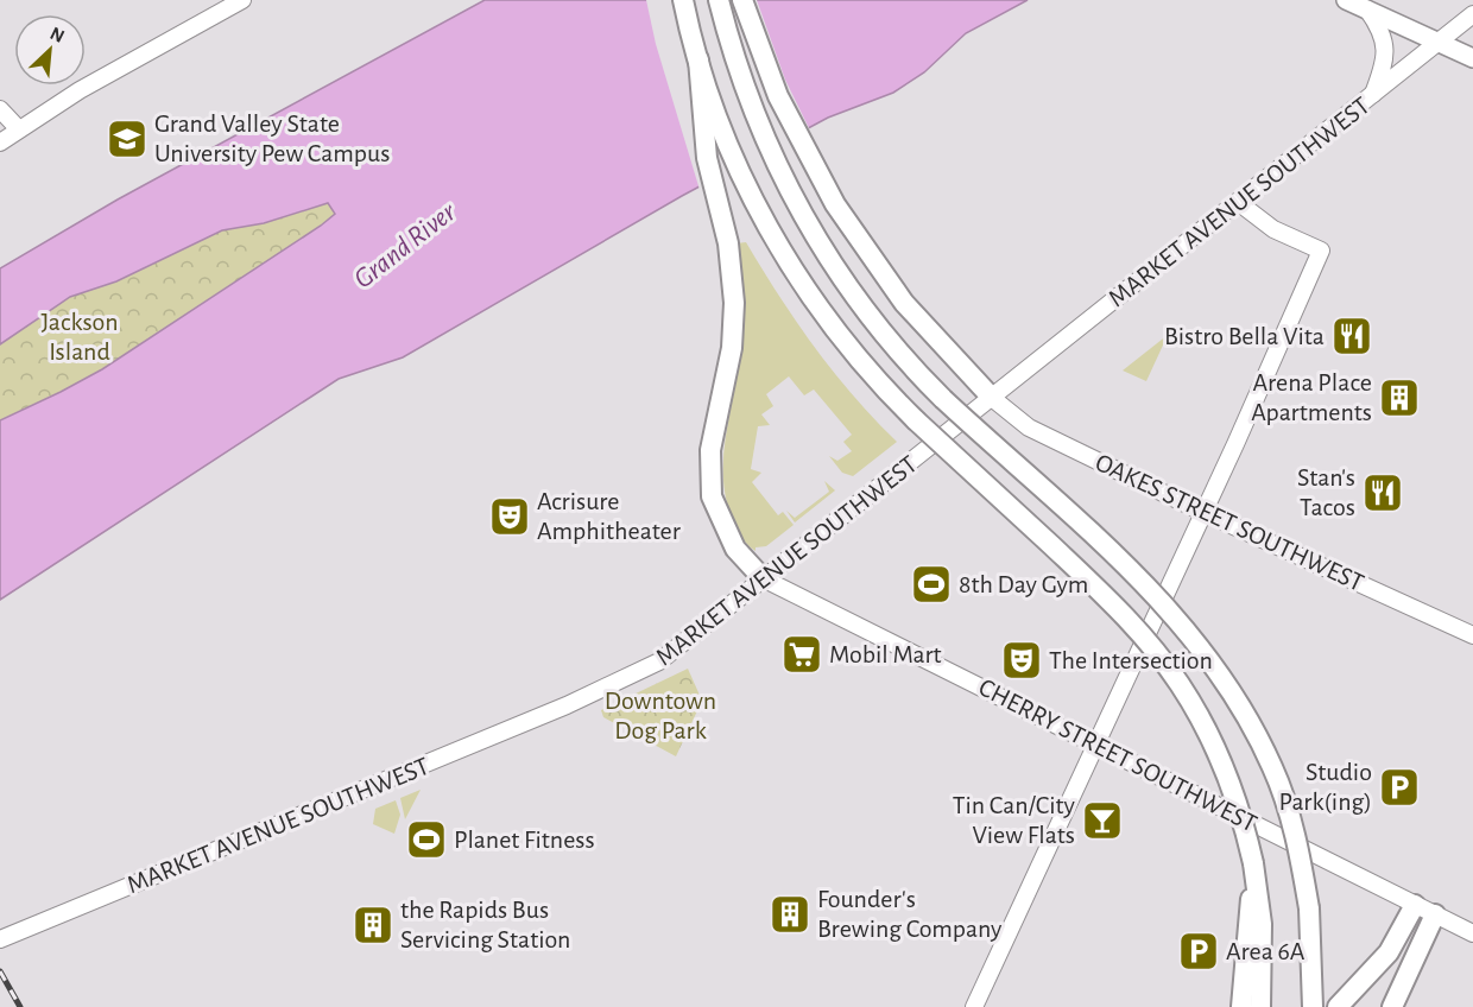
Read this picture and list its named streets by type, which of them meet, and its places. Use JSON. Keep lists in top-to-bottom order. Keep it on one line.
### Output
{"streets":{"main road":["MARKET AVENUE SOUTHWEST","OAKES STREET SOUTHWEST","CHERRY STREET SOUTHWEST"]},"crossings":[["MARKET AVENUE SOUTHWEST","OAKES STREET SOUTHWEST"],["MARKET AVENUE SOUTHWEST","CHERRY STREET SOUTHWEST"]],"water":["Grand River"],"parks":["Jackson Island","Downtown Dog Park"],"places":{"school or university":["Grand Valley State University Pew Campus"],"restaurant":["Bistro Bella Vita","Stan's Tacos"],"building":["Arena Place Apartments","Founder's Brewing Company","the Rapids Bus Servicing Station"],"theatre":["Acrisure Amphitheater","The Intersection"],"sports":["8th Day Gym","Planet Fitness"],"supermarket":["Mobil Mart"],"parking":["Studio Park(ing)","Area 6A"],"bar":["Tin Can/City View Flats"]},"north":"top right"}
